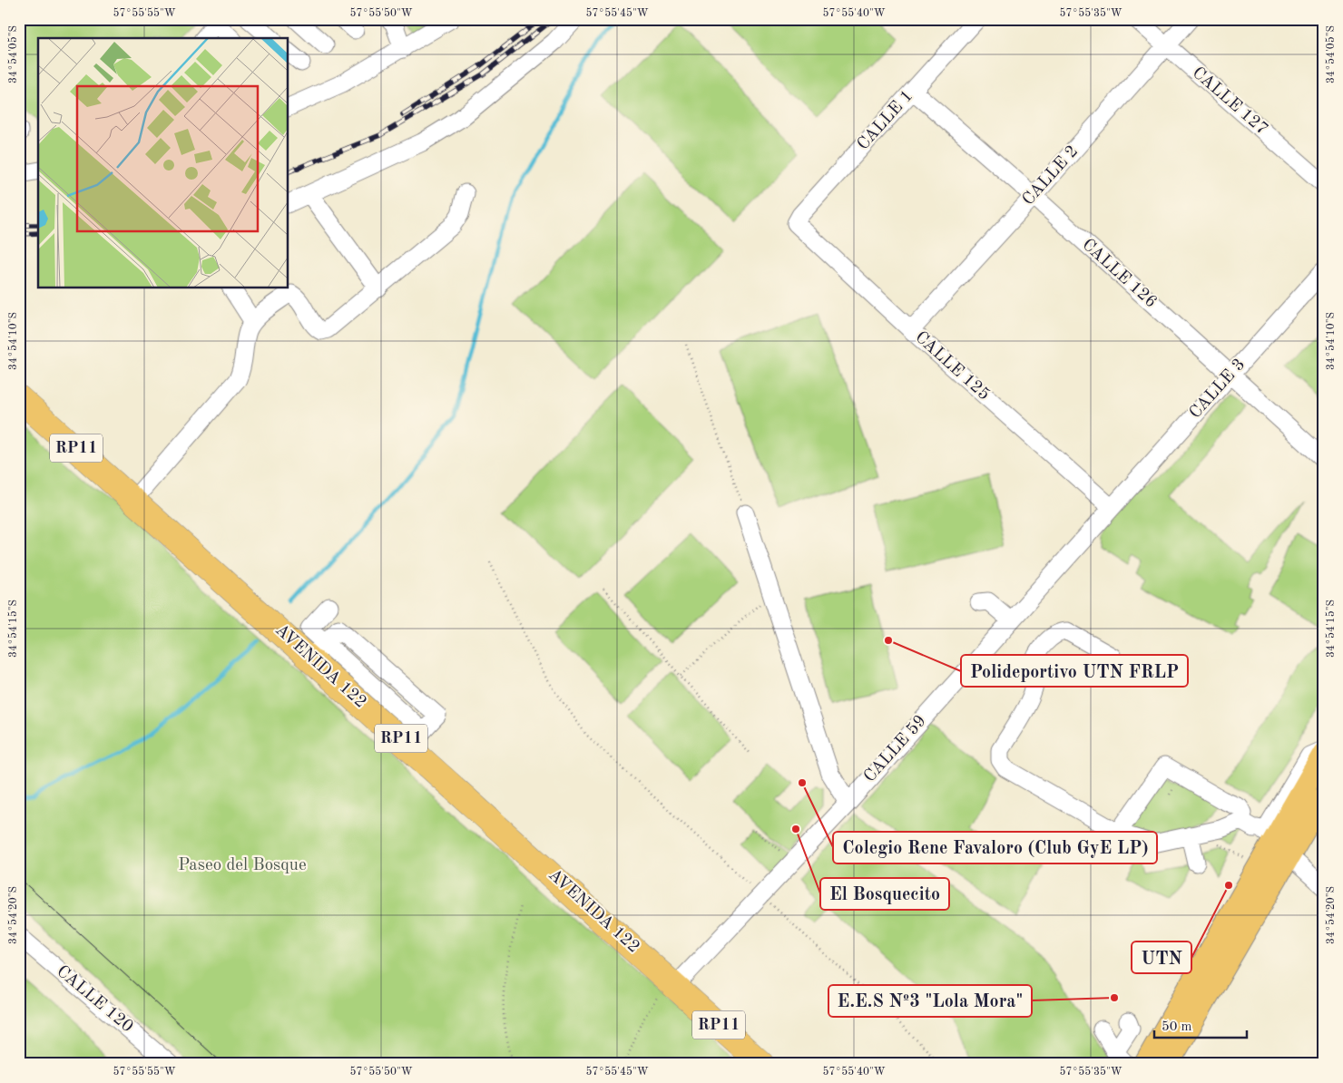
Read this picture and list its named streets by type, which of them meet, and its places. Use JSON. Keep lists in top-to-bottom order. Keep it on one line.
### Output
{"streets":{"highway":["RP11","AVENIDA 122"],"street":["CALLE 127","CALLE 1","CALLE 2","CALLE 126","CALLE 125","CALLE 3","CALLE 59","CALLE 120"]},"crossings":[["CALLE 127","CALLE 2"],["CALLE 1","CALLE 126"],["CALLE 1","CALLE 125"],["CALLE 2","CALLE 126"],["CALLE 2","CALLE 125"],["CALLE 126","CALLE 3"],["CALLE 125","CALLE 3"],["CALLE 125","CALLE 59"],["CALLE 3","CALLE 59"],["AVENIDA 122","CALLE 59"]],"parks":["Paseo del Bosque"],"places":["Polideportivo UTN FRLP","Colegio Rene Favaloro (Club GyE LP)","El Bosquecito","UTN","E.E.S Nº3 \"Lola Mora\""],"scale_bar":"50 m","coordinates":["57°55'55\"W","57°55'50\"W","57°55'45\"W","57°55'40\"W","57°55'35\"W","34°54'05\"S","34°54'10\"S","34°54'15\"S","34°54'20\"S"]}
